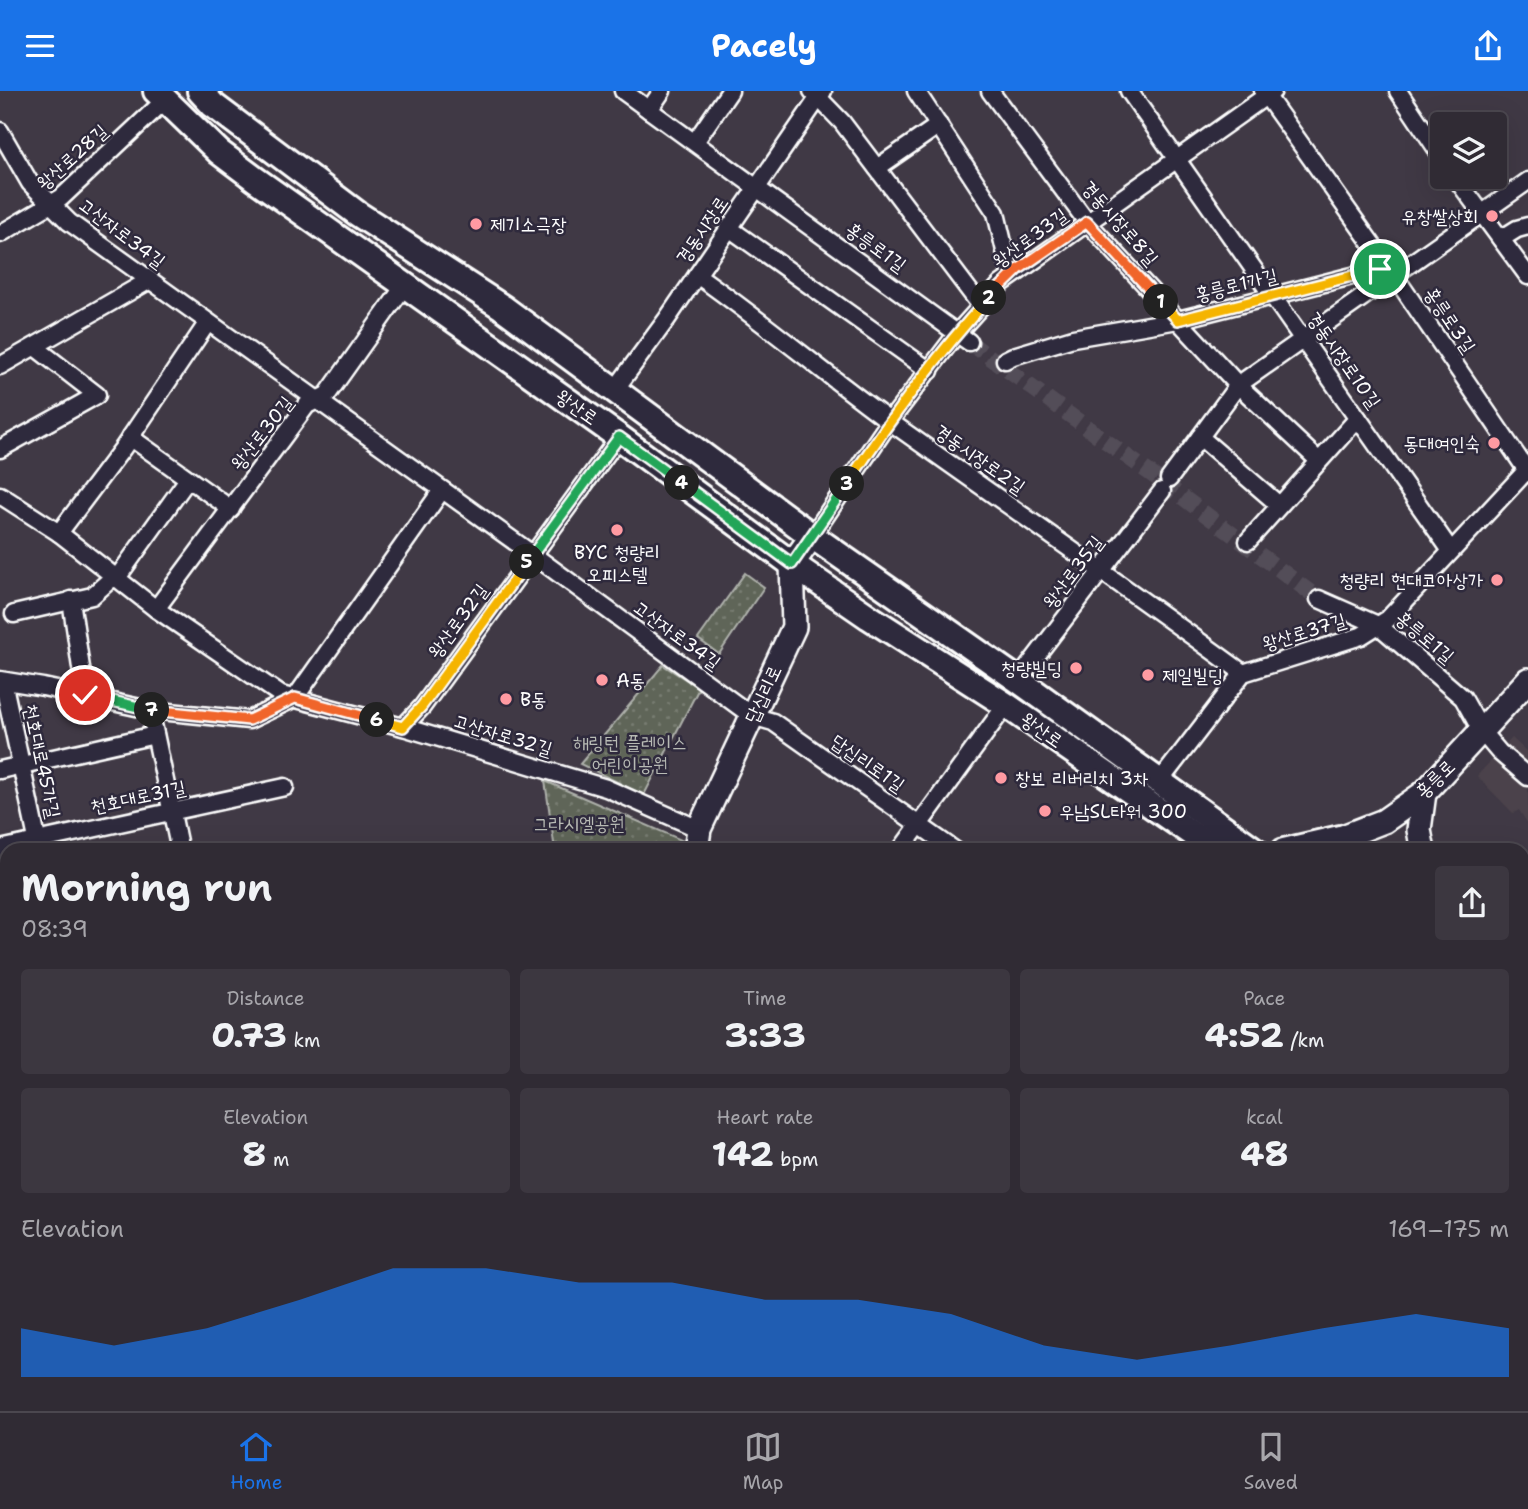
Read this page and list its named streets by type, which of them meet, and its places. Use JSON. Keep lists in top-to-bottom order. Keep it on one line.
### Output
{"streets":{"main road":["왕산로","답십리로","홍릉로"],"street":["왕산로28길","경동시장로8길","경동시장로","고산자로34길","왕산로33길","홍릉로1길","홍릉로1가길","홍릉로3길","경동시장로10길","왕산로30길","경동시장로2길","왕산로35길","왕산로32길","왕산로37길","고산자로32길","천호대로45가길","답십리로1길","천호대로31길"]},"crossings":[["왕산로28길","고산자로34길"],["왕산로28길","왕산로"],["경동시장로8길","왕산로33길"],["경동시장로8길","홍릉로1가길"],["경동시장로8길","왕산로35길"],["경동시장로","홍릉로1길"],["경동시장로","왕산로"],["경동시장로","경동시장로2길"],["고산자로34길","왕산로30길"],["고산자로34길","왕산로32길"],["고산자로34길","답십리로"],["고산자로34길","답십리로1길"],["왕산로33길","홍릉로1길"],["왕산로33길","홍릉로3길"],["왕산로33길","경동시장로10길"],["왕산로33길","왕산로"],["왕산로33길","경동시장로2길"],["홍릉로1길","왕산로37길"],["홍릉로1길","홍릉로"],["홍릉로1가길","홍릉로3길"],["홍릉로1가길","경동시장로10길"],["홍릉로1가길","왕산로35길"],["홍릉로3길","왕산로35길"],["홍릉로3길","왕산로37길"],["경동시장로10길","왕산로35길"],["경동시장로10길","왕산로37길"],["왕산로","왕산로30길"],["왕산로","왕산로35길"],["왕산로","왕산로32길"],["왕산로","답십리로"],["왕산로30길","고산자로32길"],["경동시장로2길","왕산로35길"],["경동시장로2길","왕산로37길"],["왕산로32길","고산자로32길"],["답십리로","고산자로32길"],["답십리로","답십리로1길"]],"parks":["해링턴 플레이스 어린이공원","그라시엘공원"],"places":["유창쌀상회","제기소극장","동대여인숙","BYC 청량리 오피스텔","청량리 현대코아상가","청량빌딩","제일빌딩","A동","B동","창보 리버리치 3차","우남SL타워 300"],"page":{"header":"Pacely","pins":["2","1","4","3","5","7","6"],"heading":["Morning run","08:39"],"stats":[["Distance","0.73 km"],["Time","3:33"],["Pace","4:52 /km"],["Elevation","8 m"],["Heart rate","142 bpm"],["kcal","48"]],"chart":["Elevation","169–175 m"],"tabs":["Home","Map","Saved"]}}
